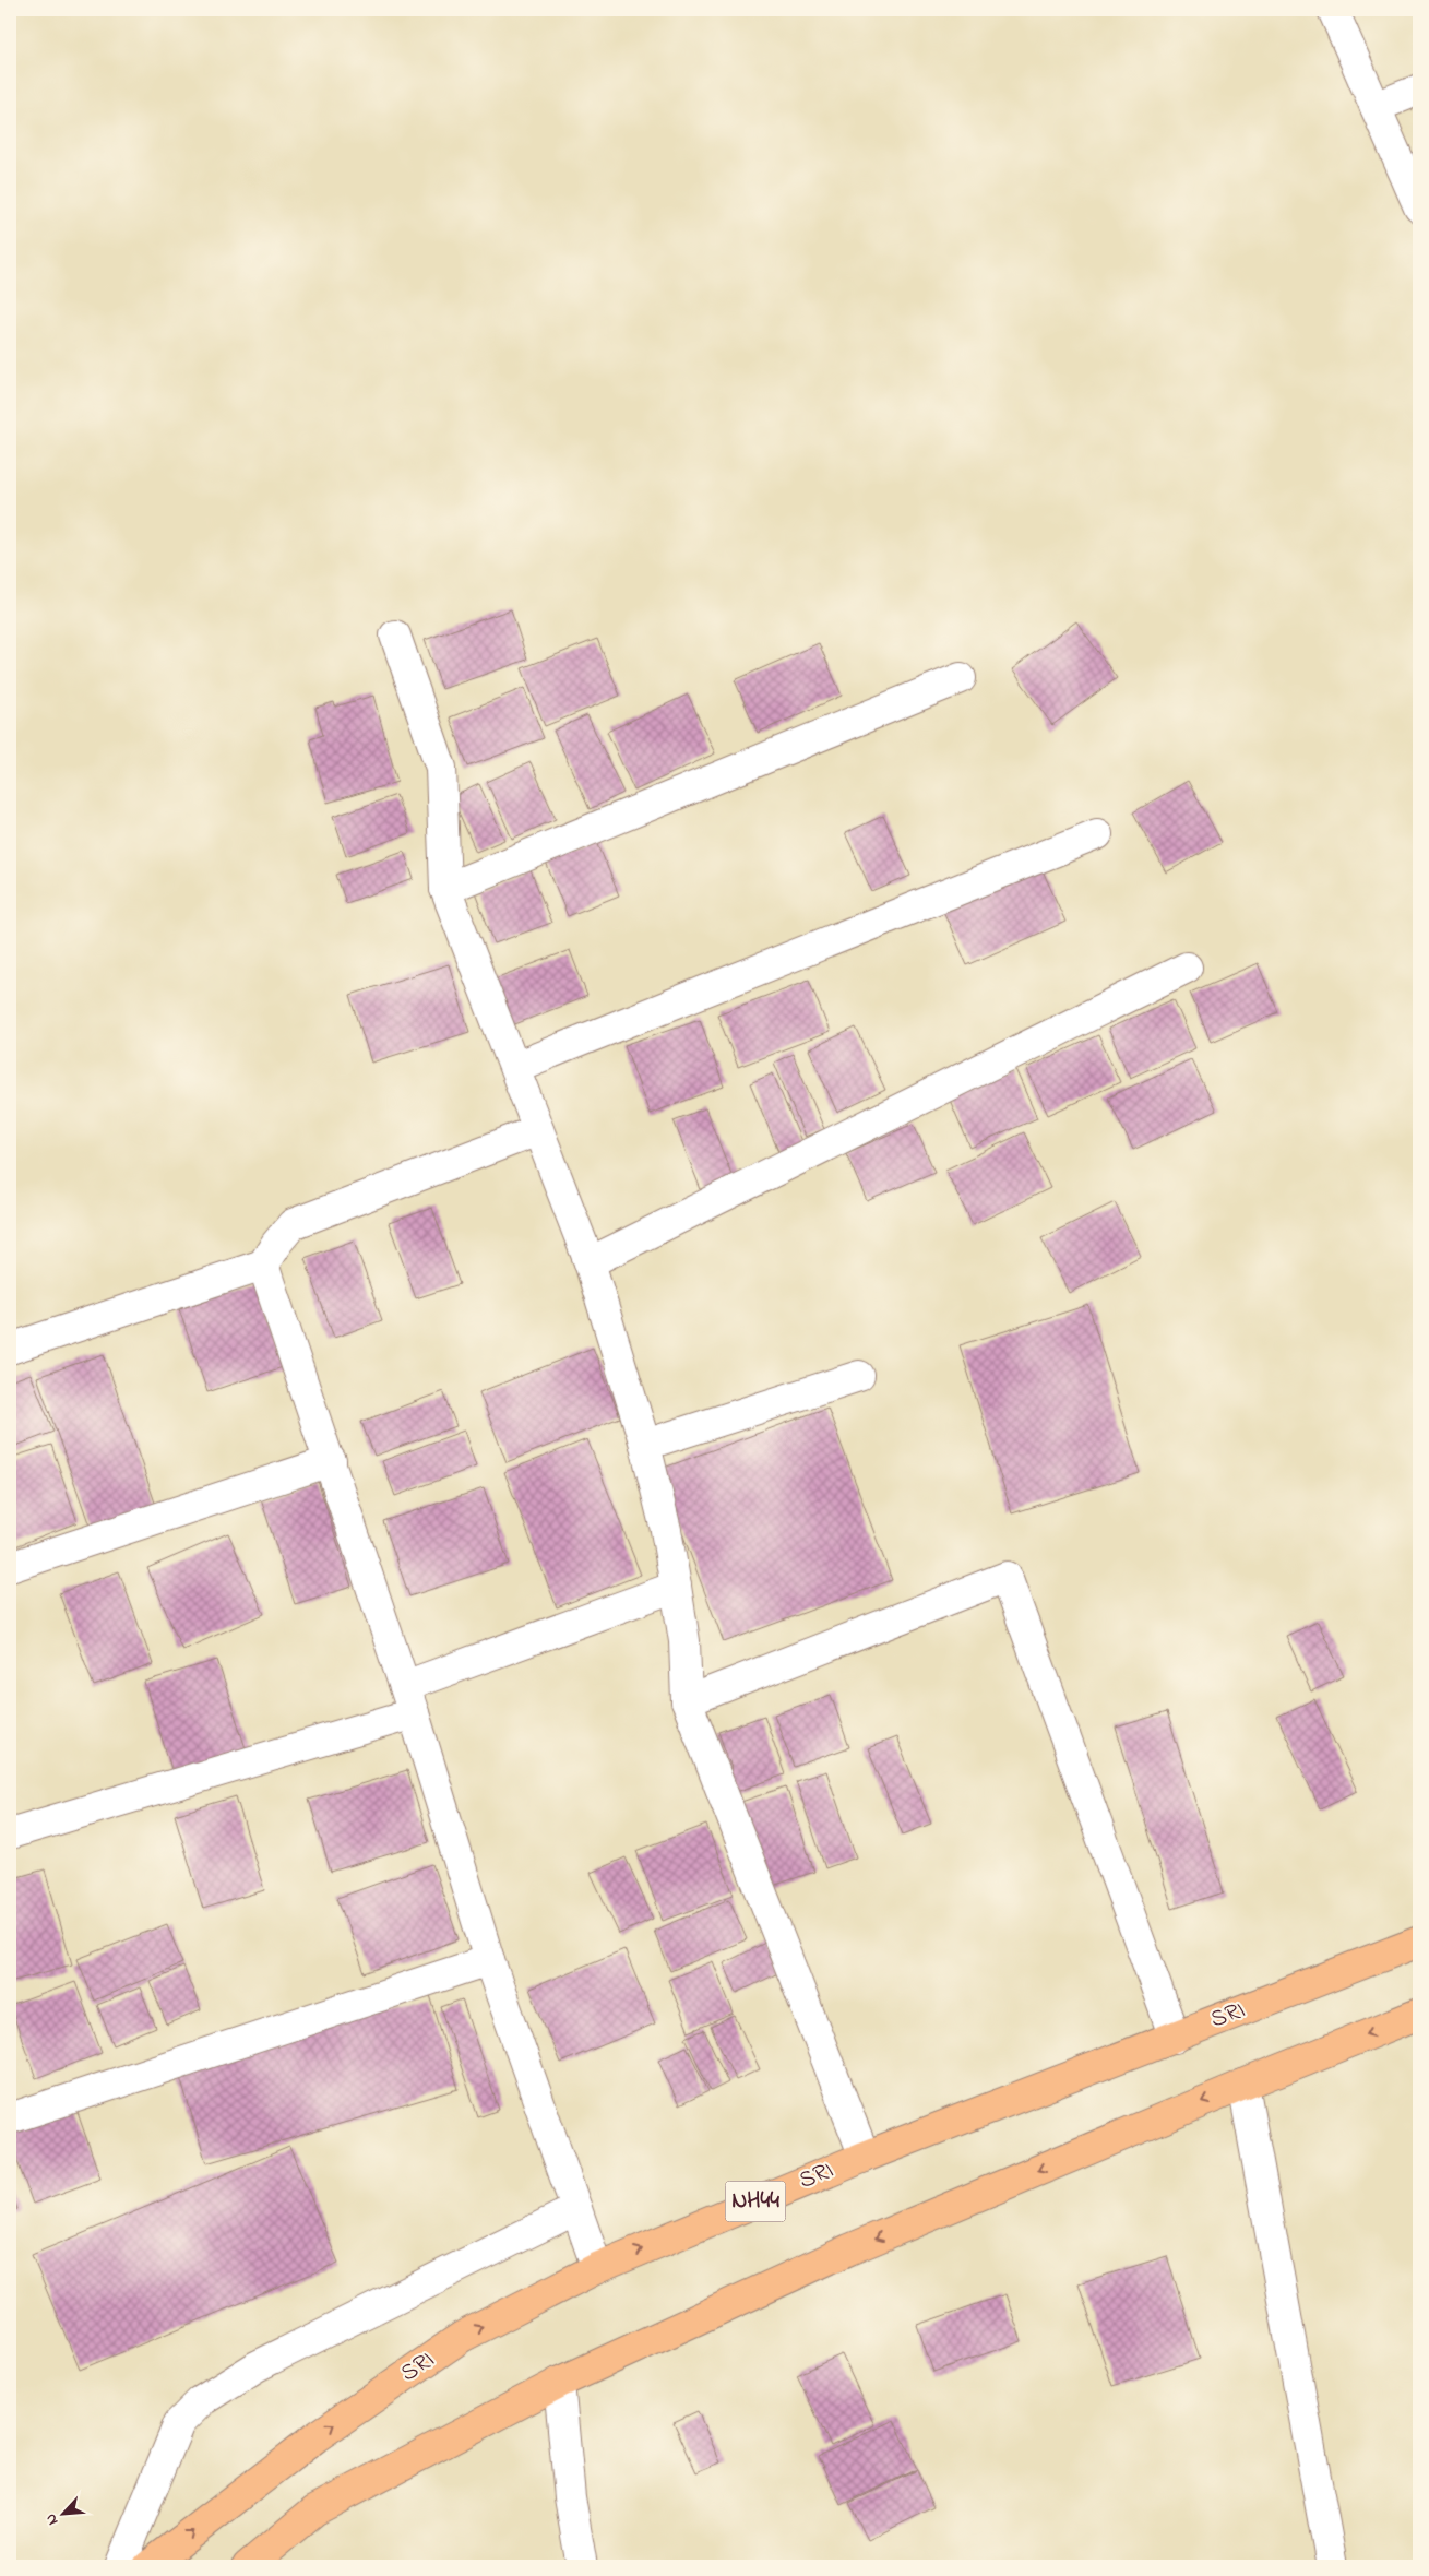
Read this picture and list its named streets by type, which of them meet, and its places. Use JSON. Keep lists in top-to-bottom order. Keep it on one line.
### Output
{"streets":{"highway":["SRI","NH44"]},"north":"bottom left"}
